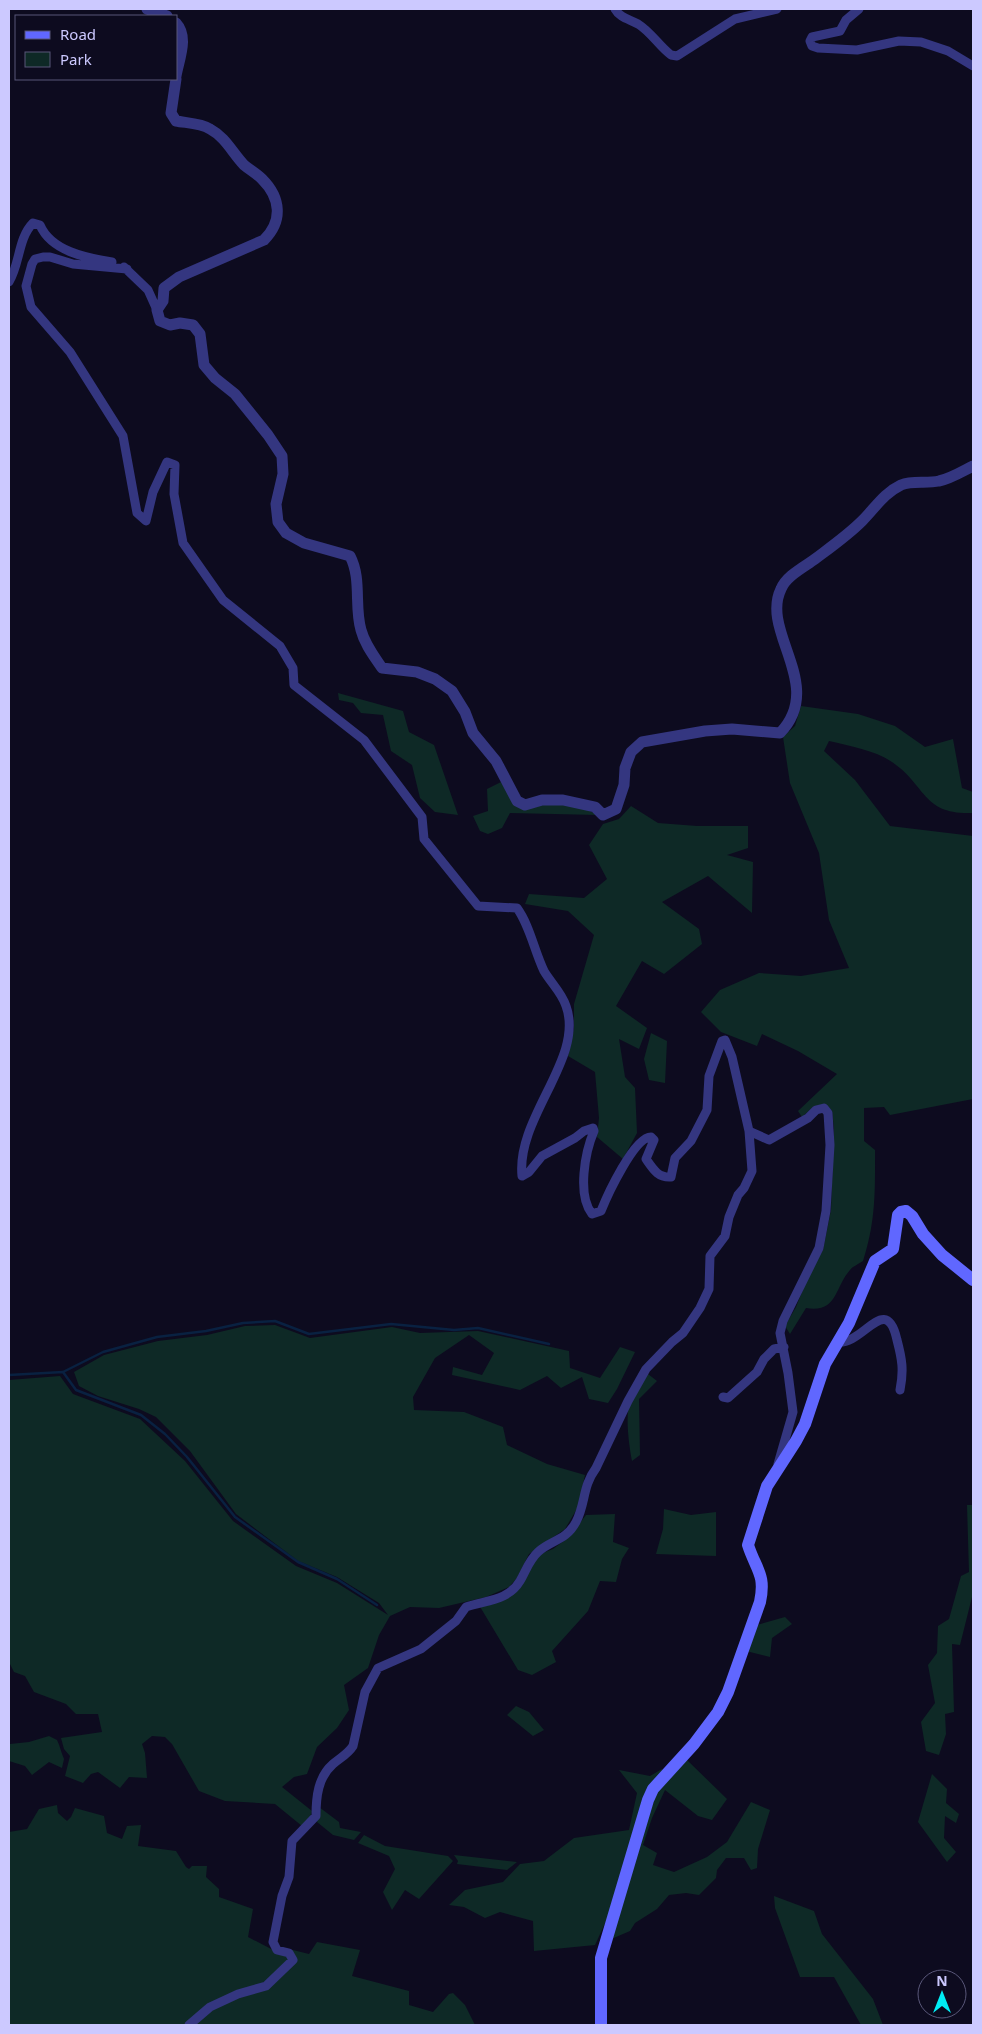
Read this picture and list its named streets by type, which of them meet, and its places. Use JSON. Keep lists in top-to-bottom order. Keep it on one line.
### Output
{"legend":["Road","Park"],"north":"top"}
